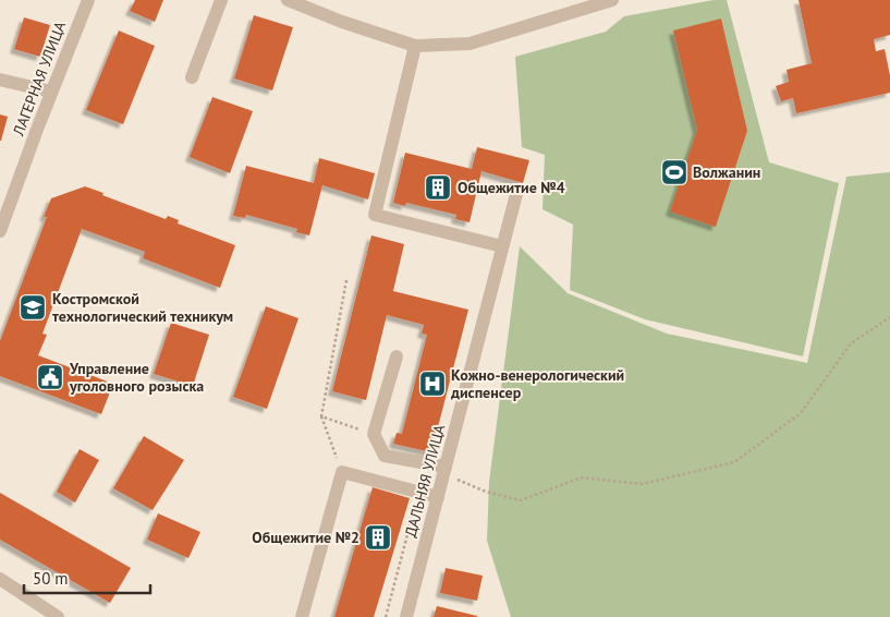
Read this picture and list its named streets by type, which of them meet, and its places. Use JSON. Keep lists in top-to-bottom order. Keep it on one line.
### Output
{"streets":{"street":["ЛАГЕРНАЯ УЛИЦА","ДАЛЬНЯЯ УЛИЦА"]},"places":{"sports":["Волжанин"],"building":["Общежитие №4","Общежитие №2"],"school or university":["Костромской технологический техникум"],"public building":["Управление уголовного розыска"],"hospital":["Кожно-венерологический диспенсер"]},"scale_bar":"50 m"}
